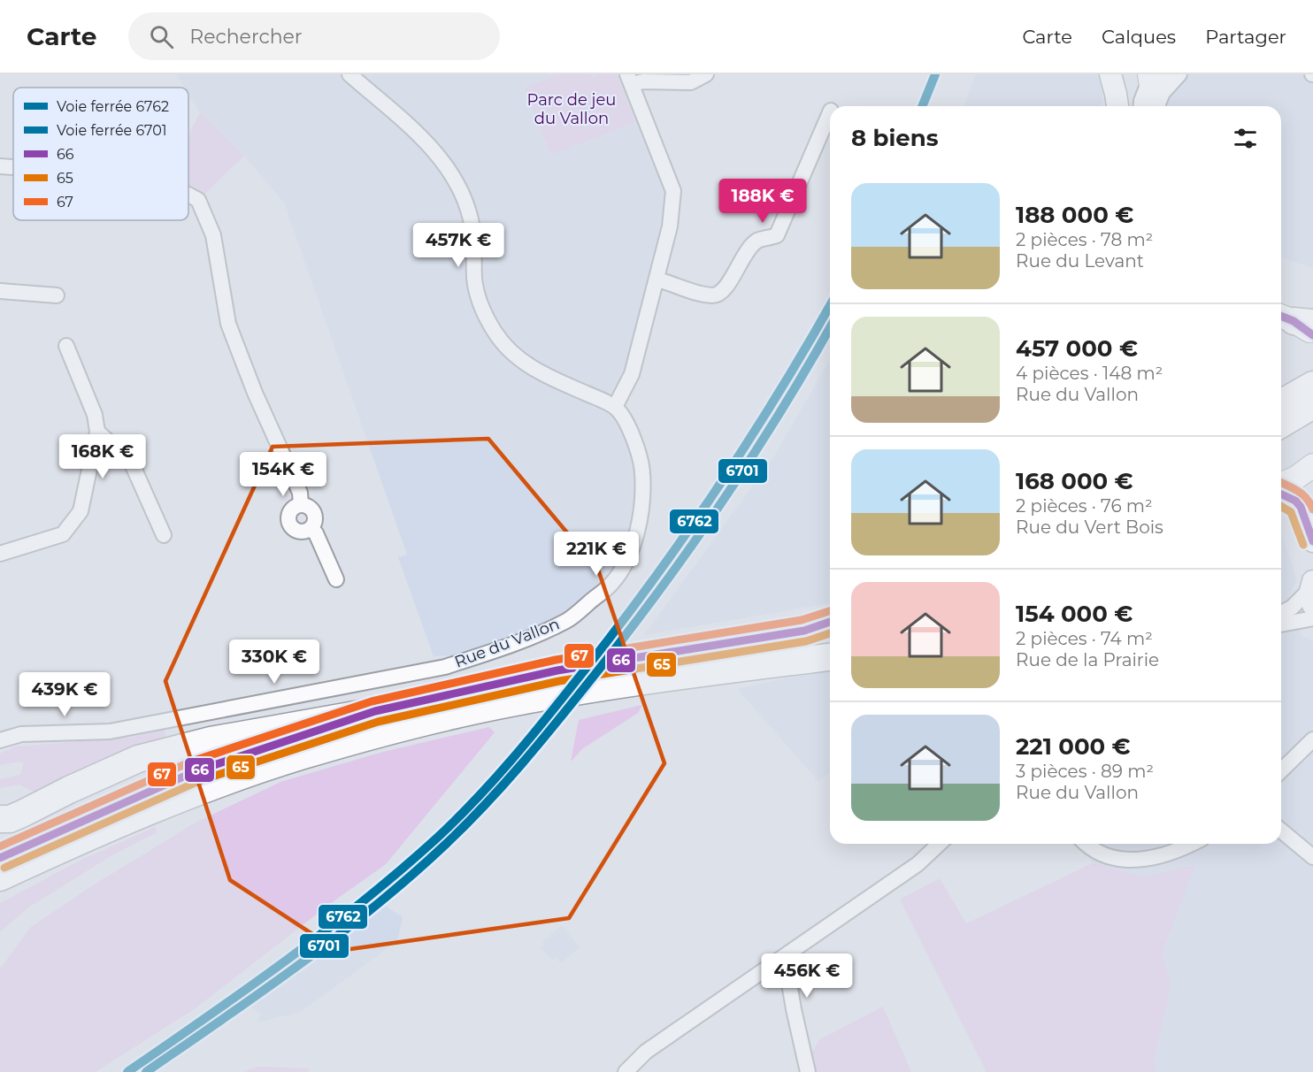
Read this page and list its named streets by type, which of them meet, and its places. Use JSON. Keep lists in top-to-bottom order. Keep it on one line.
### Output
{"streets":{"street":["Rue du Vallon"]},"parks":["Parc de jeu du Vallon"],"lines":["rail line 6762","transit line 66","rail line 6701","transit line 67","transit line 65"],"legend":["Voie ferrée 6762","Voie ferrée 6701","66","65","67"],"page":{"header":"Carte","search":"Rechercher","nav":["Carte","Calques","Partager"],"heading":"8 biens","list":[{"name":"188 000 €","note":"2 pièces · 78 m² · Rue du Levant"},{"name":"457 000 €","note":"4 pièces · 148 m² · Rue du Vallon"},{"name":"168 000 €","note":"2 pièces · 76 m² · Rue du Vert Bois"},{"name":"154 000 €","note":"2 pièces · 74 m² · Rue de la Prairie"},{"name":"221 000 €","note":"3 pièces · 89 m² · Rue du Vallon"}],"price":["188K €","457K €","168K €","154K €","221K €","330K €","439K €","456K €"]}}
